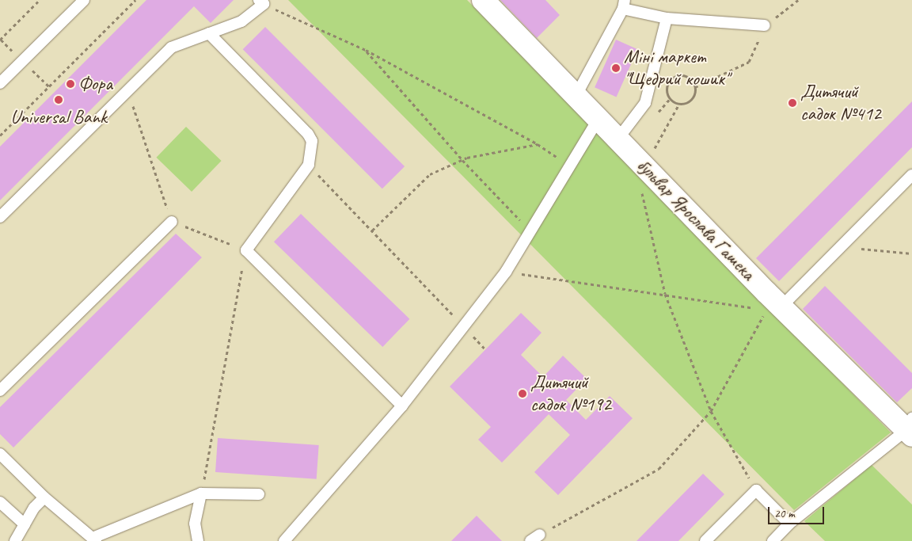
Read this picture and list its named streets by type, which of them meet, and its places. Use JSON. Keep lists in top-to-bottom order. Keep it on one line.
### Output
{"streets":{"street":["бульвар Ярослава Гашека"]},"places":["Міні маркет \"Щедрий кошик\"","Фора","Universal Bank","Дитячий садок №412","Дитячий садок №192"],"scale_bar":"20 m"}
